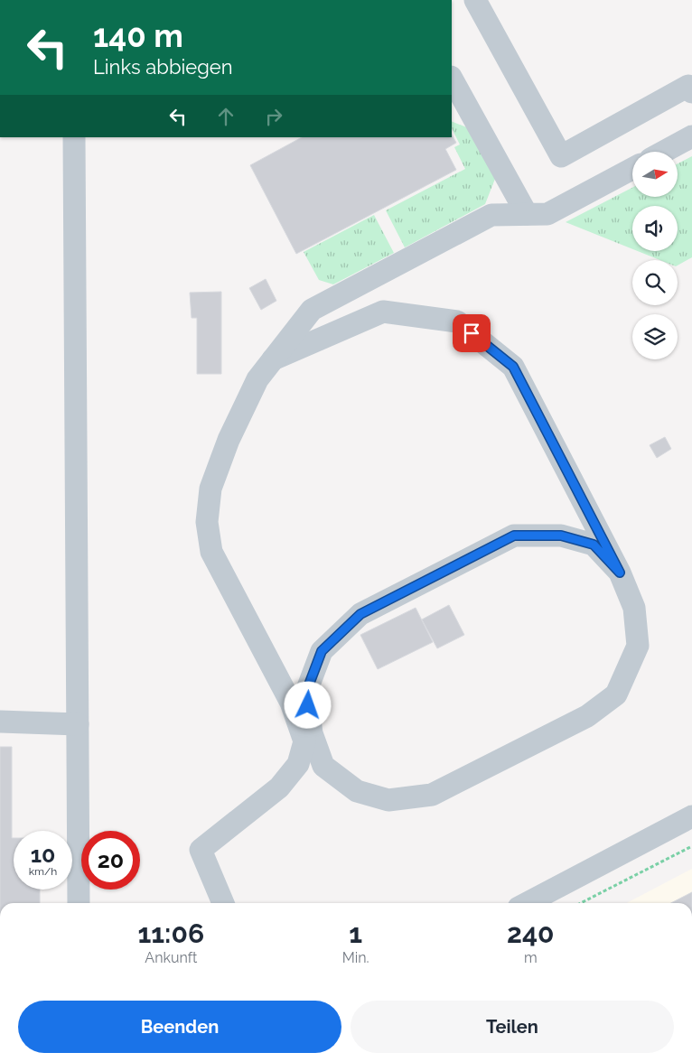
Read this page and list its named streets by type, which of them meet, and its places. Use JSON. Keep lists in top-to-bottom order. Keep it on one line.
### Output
{"north":"right","page":{"turn":["140 m","Links abbiegen"],"speed":"10 km/h","limit":"20","eta":["11:06","Ankunft","1","Min.","240","m"],"buttons":["Beenden","Teilen"]}}
